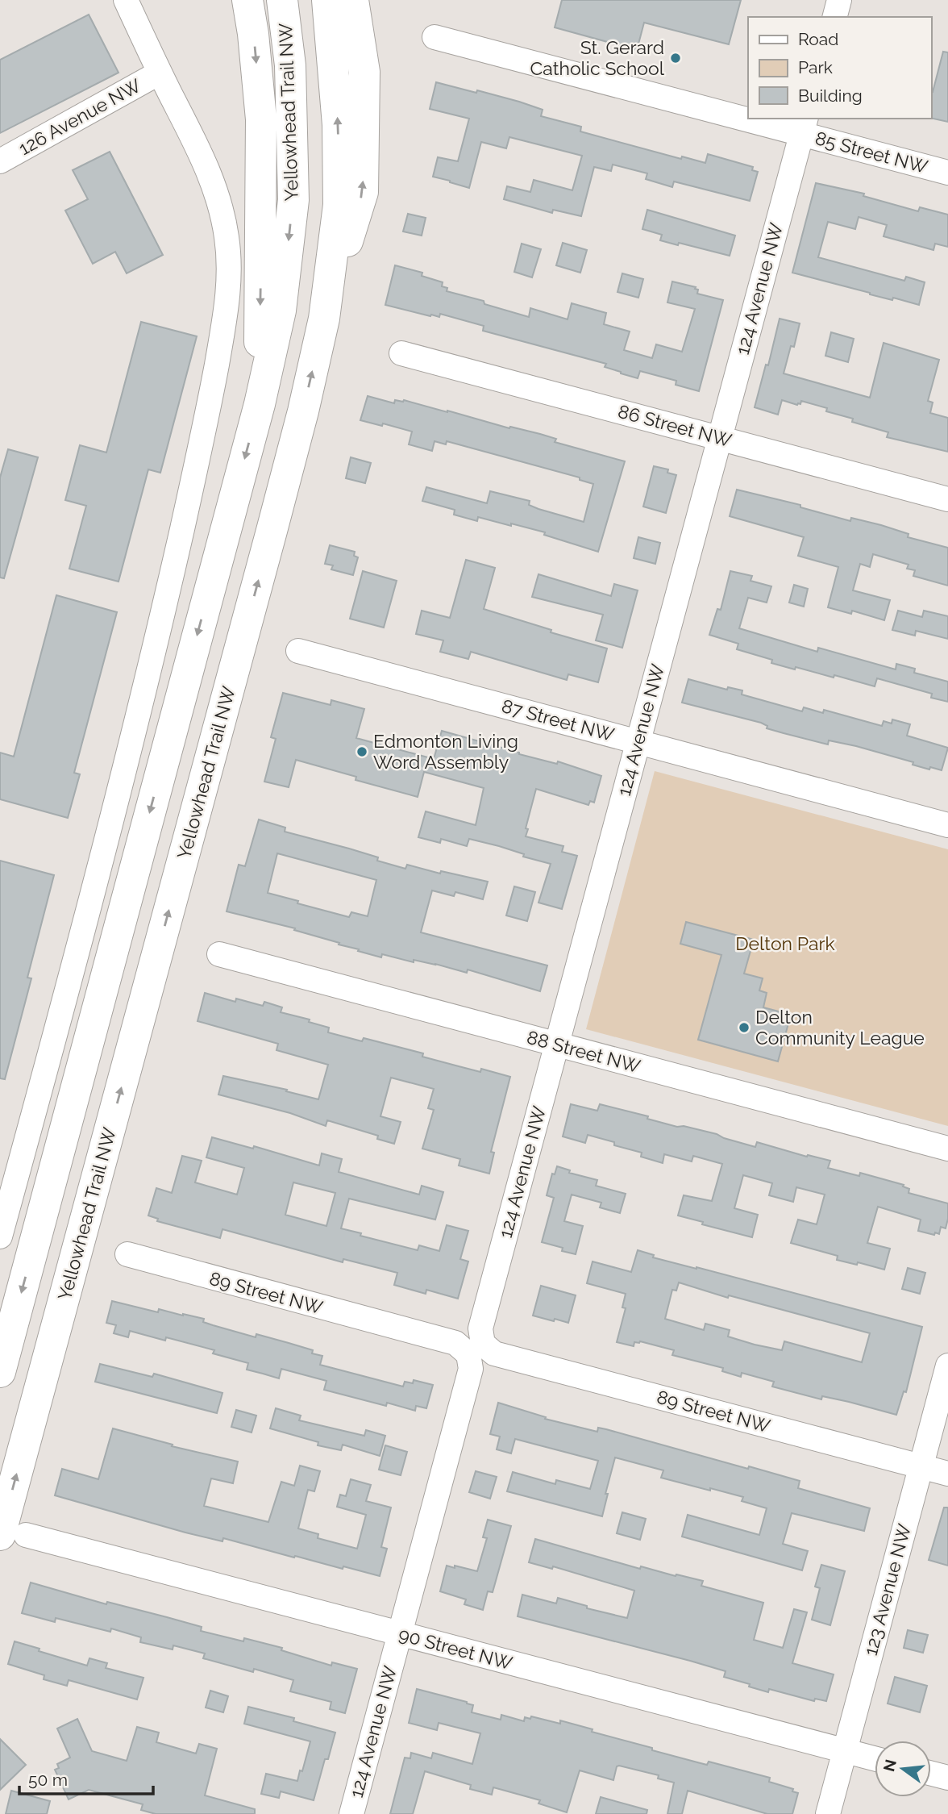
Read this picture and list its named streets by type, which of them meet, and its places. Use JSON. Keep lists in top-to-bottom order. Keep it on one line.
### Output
{"streets":{"highway":["Yellowhead Trail NW"],"street":["126 Avenue NW","85 Street NW","124 Avenue NW","86 Street NW","87 Street NW","88 Street NW","89 Street NW","123 Avenue NW","90 Street NW"]},"crossings":[["Yellowhead Trail NW","90 Street NW"],["85 Street NW","124 Avenue NW"],["124 Avenue NW","86 Street NW"],["124 Avenue NW","87 Street NW"],["124 Avenue NW","88 Street NW"],["124 Avenue NW","89 Street NW"],["124 Avenue NW","90 Street NW"],["89 Street NW","123 Avenue NW"],["123 Avenue NW","90 Street NW"]],"parks":["Delton Park"],"places":["St. Gerard Catholic School","Edmonton Living Word Assembly","Delton Community League"],"legend":["Road","Park","Building"],"scale_bar":"50 m","north":"left"}
